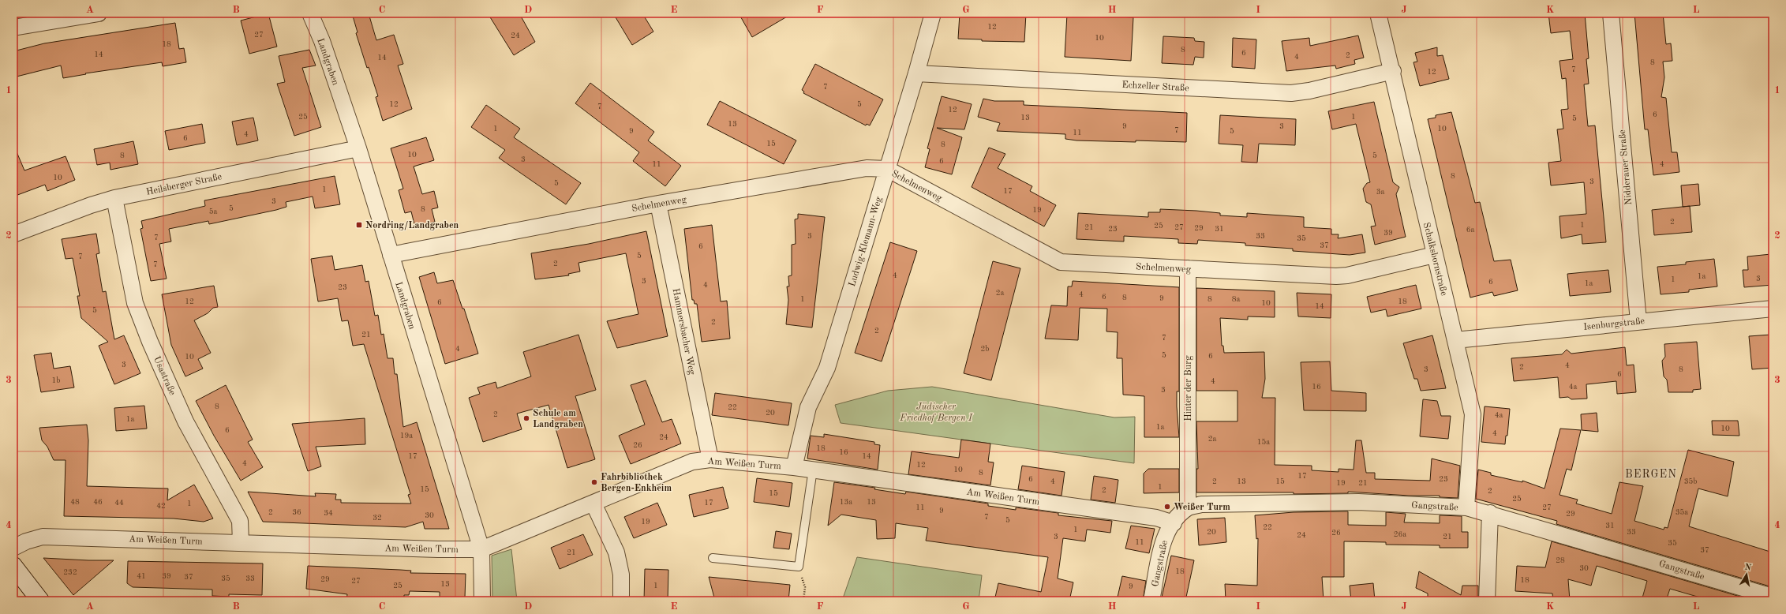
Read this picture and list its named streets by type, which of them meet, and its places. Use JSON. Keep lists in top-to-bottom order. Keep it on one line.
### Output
{"streets":{"street":["Landgraben","Echzeller Straße","Nidderauer Straße","Heilsberger Straße","Schelmenweg","Ludwig-Klemann-Weg","Schalksbornstraße","Isenburgstraße","Hammersbacher Weg","Usastraße","Hinter der Burg","Am Weißen Turm","Gangstraße"]},"crossings":[["Landgraben","Heilsberger Straße"],["Landgraben","Schelmenweg"],["Landgraben","Am Weißen Turm"],["Echzeller Straße","Ludwig-Klemann-Weg"],["Echzeller Straße","Schalksbornstraße"],["Nidderauer Straße","Isenburgstraße"],["Heilsberger Straße","Usastraße"],["Schelmenweg","Ludwig-Klemann-Weg"],["Schelmenweg","Schalksbornstraße"],["Schelmenweg","Hammersbacher Weg"],["Schelmenweg","Hinter der Burg"],["Ludwig-Klemann-Weg","Am Weißen Turm"],["Schalksbornstraße","Isenburgstraße"],["Schalksbornstraße","Gangstraße"],["Hammersbacher Weg","Am Weißen Turm"],["Usastraße","Am Weißen Turm"],["Hinter der Burg","Gangstraße"],["Am Weißen Turm","Gangstraße"]],"districts":["BERGEN"],"parks":["Jüdischer Friedhof Bergen I"],"places":{"transit":["Nordring/Landgraben"],"other":["Schule am Landgraben","Fahrbibliothek Bergen-Enkheim","Weißer Turm"]},"house_numbers":["12","27","24","10","18","8","6","14","2","4","14","8","7","12","7","12","5","7","12","6","25","1","13","5","13","9","3","1","10","7","9","5","11","4","6","15","8","10","8","5","3","6","11","4","8","10","3","5","1","17","3a","3","5","8","19","5a","2","1","25","21","27","29","23","31","6a","39","3","33","7","35","37","6","5","7","2","7","4","1a","3","1","3","6","1a","4","23","2a","4","6","8","9","1","8","8a","12","18","6","10","14","5","2","2","21","7","4","2b","5","6","10","3","4","2","3","8","6","1b","4","16","4a","3","8","22","20","2","4a","1a","1a","10","6","4","19a","24","2a","15a","26","18","16","17","14","4","12","10","8","17","6","23","4","2","13","15","35b","19","21","1","15","2","2","15","25","48","46","13a","13","44","17","1","42","11","27","9","2","36","35a","34","29","30","7","32","5","19","31","22","1","20","33","26","26a","24","3","21","11","35","37","21","28","30","18","232","41","39","37","35","33","29","18","27","13","25","1","9"],"north":"top","grid":{"columns":["A","B","C","D","E","F","G","H","I","J","K","L"],"rows":["1","2","3","4"]}}
